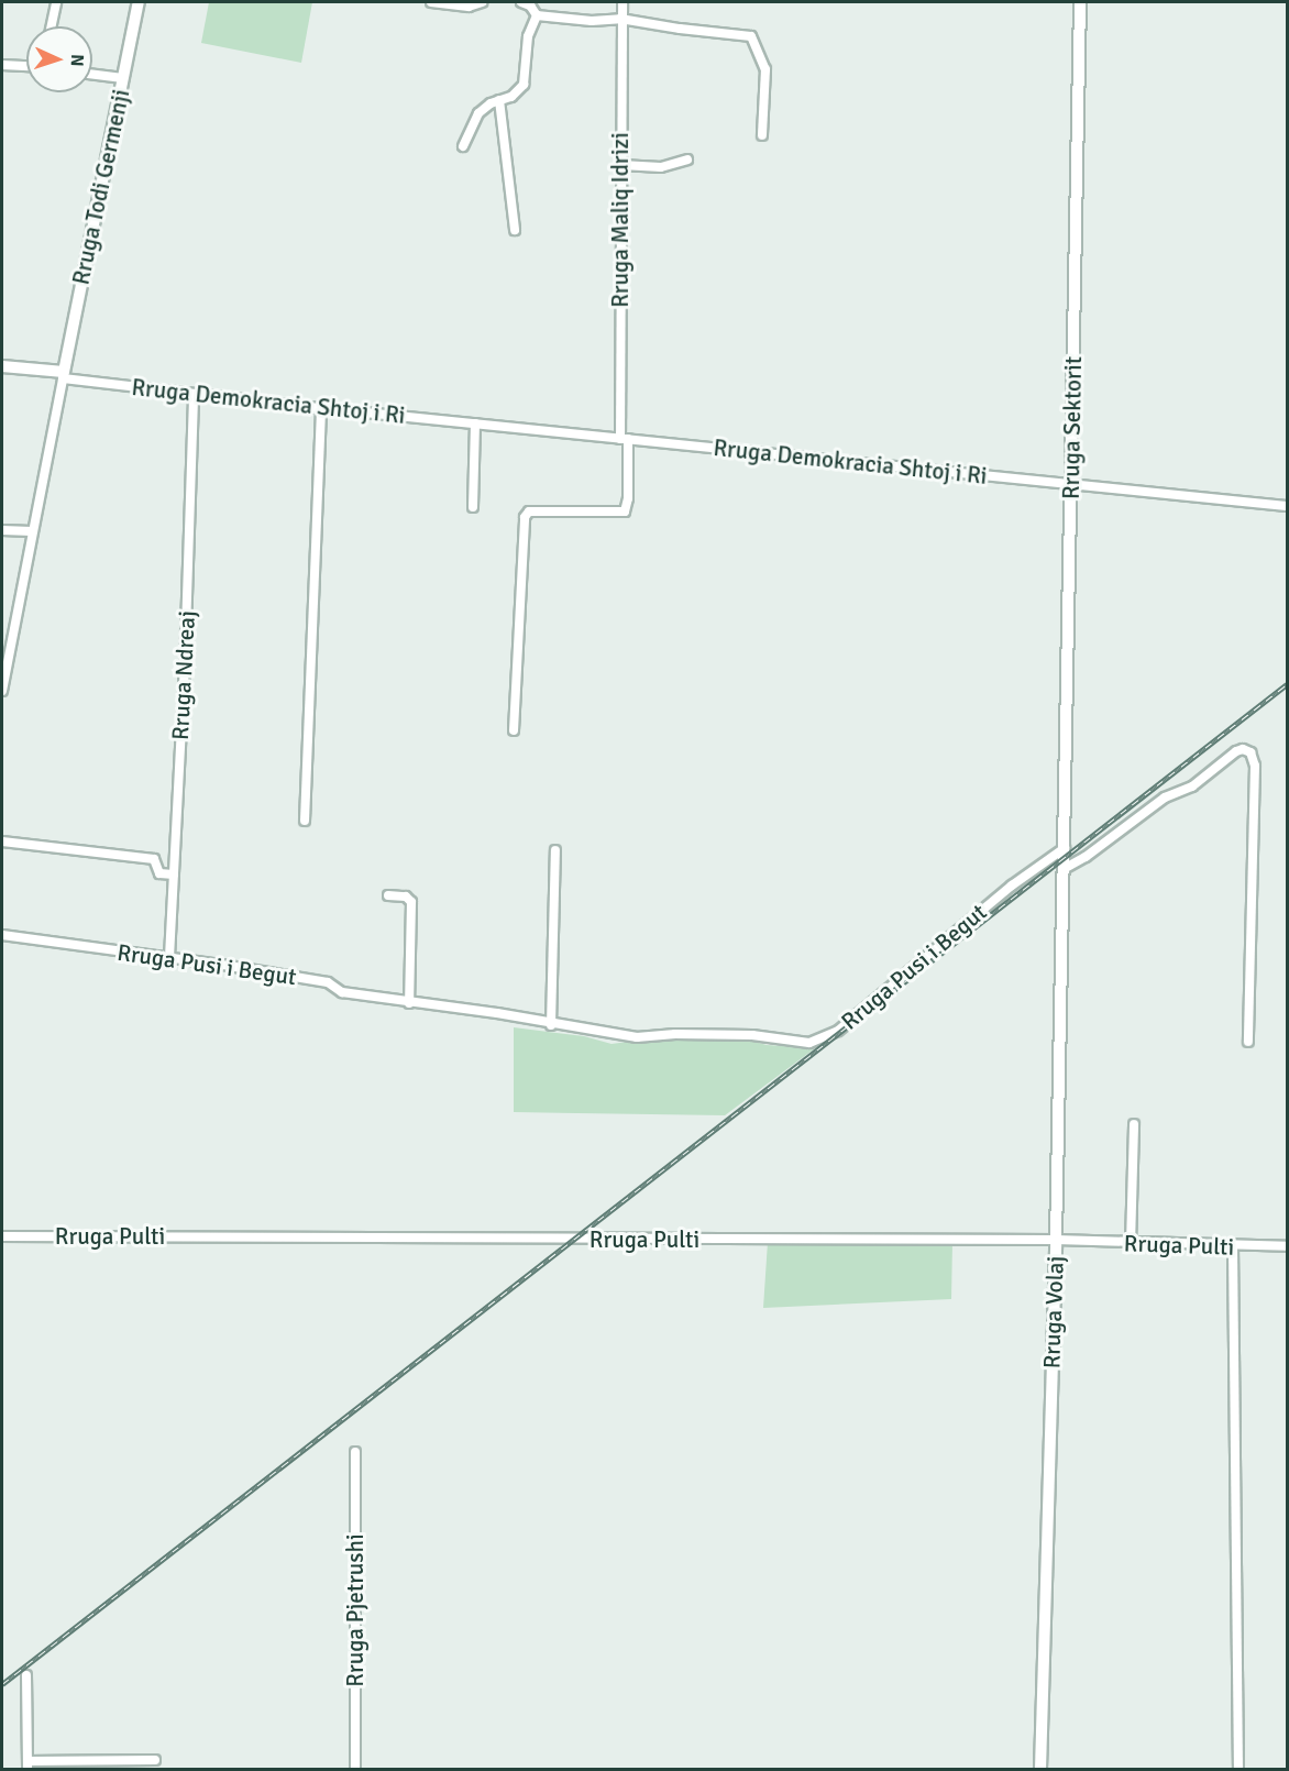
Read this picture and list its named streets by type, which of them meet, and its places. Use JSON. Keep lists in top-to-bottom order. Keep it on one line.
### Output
{"streets":{"street":["Rruga Todi Germenji","Rruga Maliq Idrizi","Rruga Demokracia Shtoj i Ri","Rruga Sektorit","Rruga Ndreaj","Rruga Pusi i Begut","Rruga Pulti","Rruga Volaj","Rruga Pjetrushi"]},"crossings":[["Rruga Todi Germenji","Rruga Demokracia Shtoj i Ri"],["Rruga Maliq Idrizi","Rruga Demokracia Shtoj i Ri"],["Rruga Demokracia Shtoj i Ri","Rruga Sektorit"],["Rruga Demokracia Shtoj i Ri","Rruga Ndreaj"],["Rruga Sektorit","Rruga Pusi i Begut"],["Rruga Sektorit","Rruga Volaj"],["Rruga Ndreaj","Rruga Pusi i Begut"],["Rruga Pusi i Begut","Rruga Volaj"],["Rruga Pulti","Rruga Volaj"]],"north":"right"}
